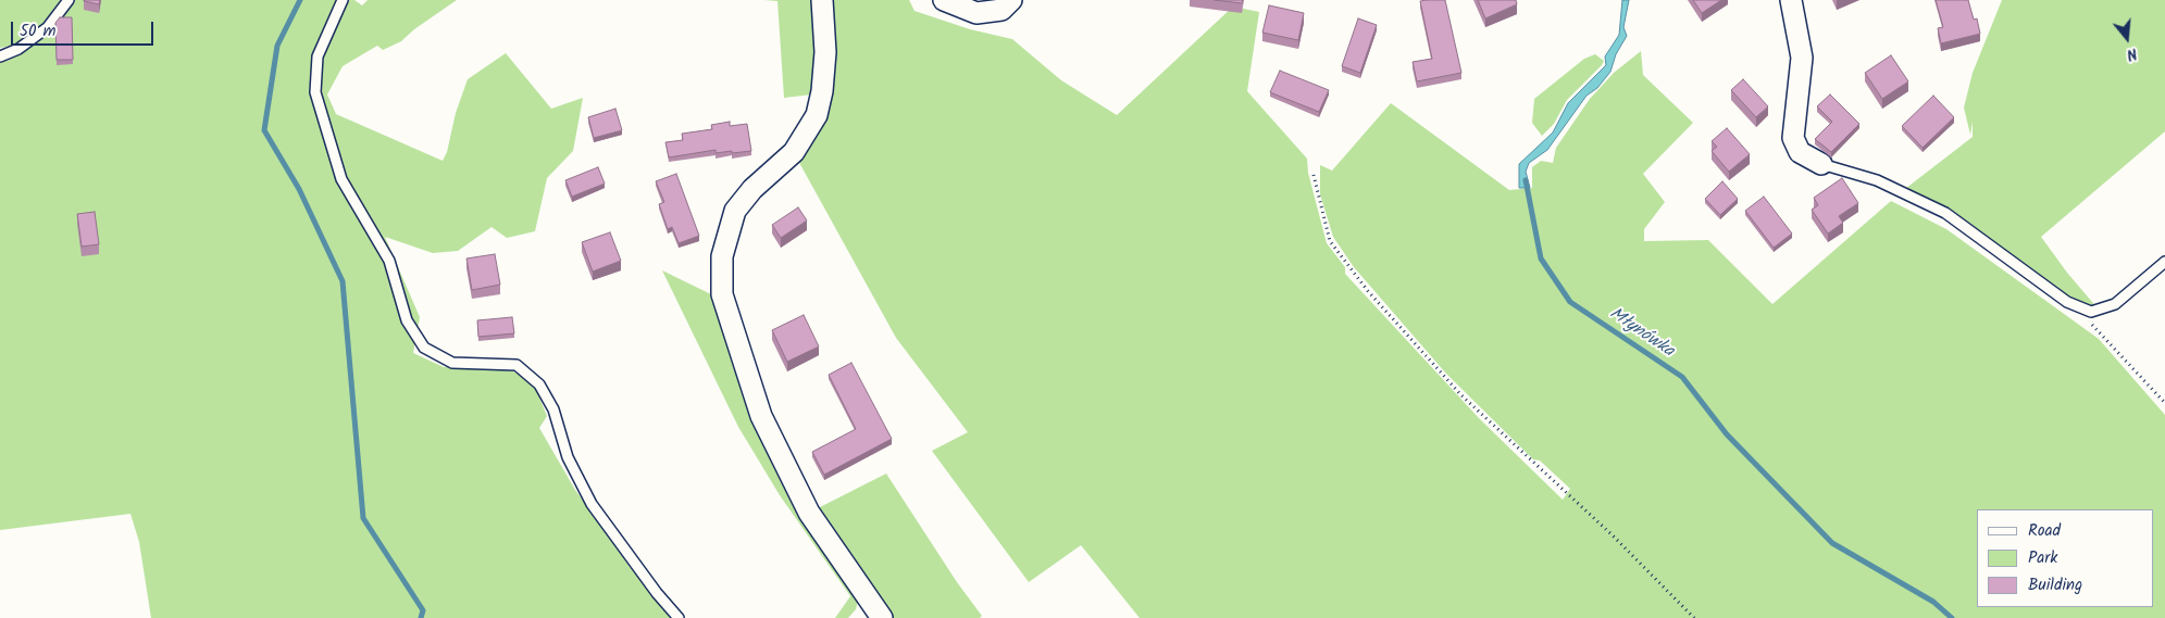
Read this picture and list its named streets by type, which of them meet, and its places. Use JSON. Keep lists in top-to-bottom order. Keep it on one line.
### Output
{"water":["Młynówka"],"legend":["Road","Park","Building"],"scale_bar":"50 m","north":"bottom"}
